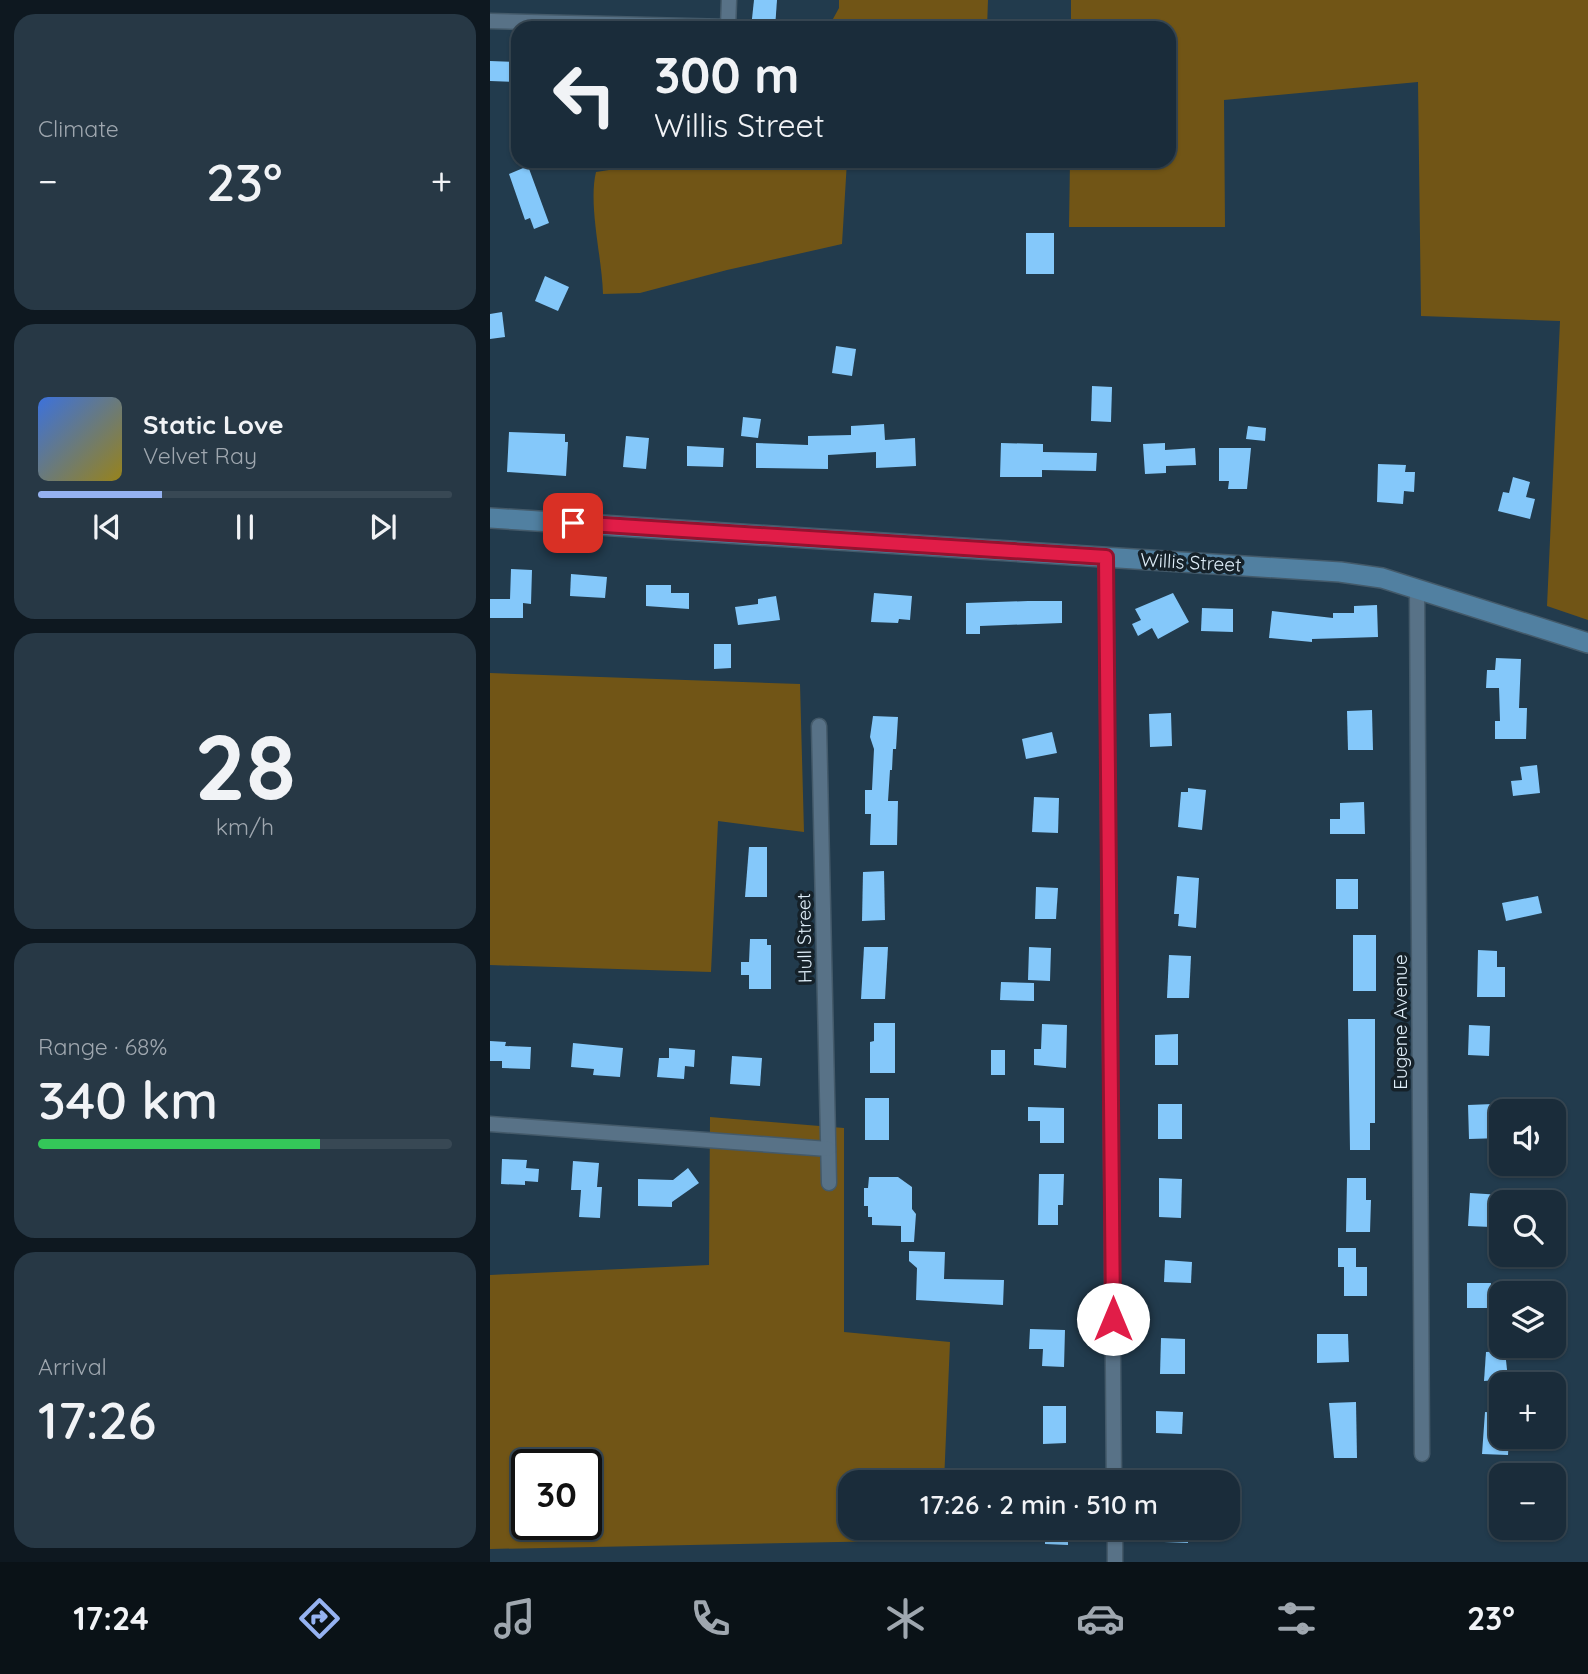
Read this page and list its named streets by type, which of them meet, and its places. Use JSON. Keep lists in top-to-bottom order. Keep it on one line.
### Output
{"streets":{"main road":["Willis Street"],"street":["Hull Street","Eugene Avenue"]},"crossings":[["Willis Street","Eugene Avenue"]],"page":{"tile":["Climate",["28","km/h"],["Range · 68%","340 km"],["Arrival","17:26"]],"turn":["300 m","Willis Street"],"heat":["−","23°","+"],"song":["Static Love","Velvet Ray"],"map_buttons":["+","−"],"limit":"30","trip":"17:26 · 2 min · 510 m","tabs":["17:24","23°"]}}
